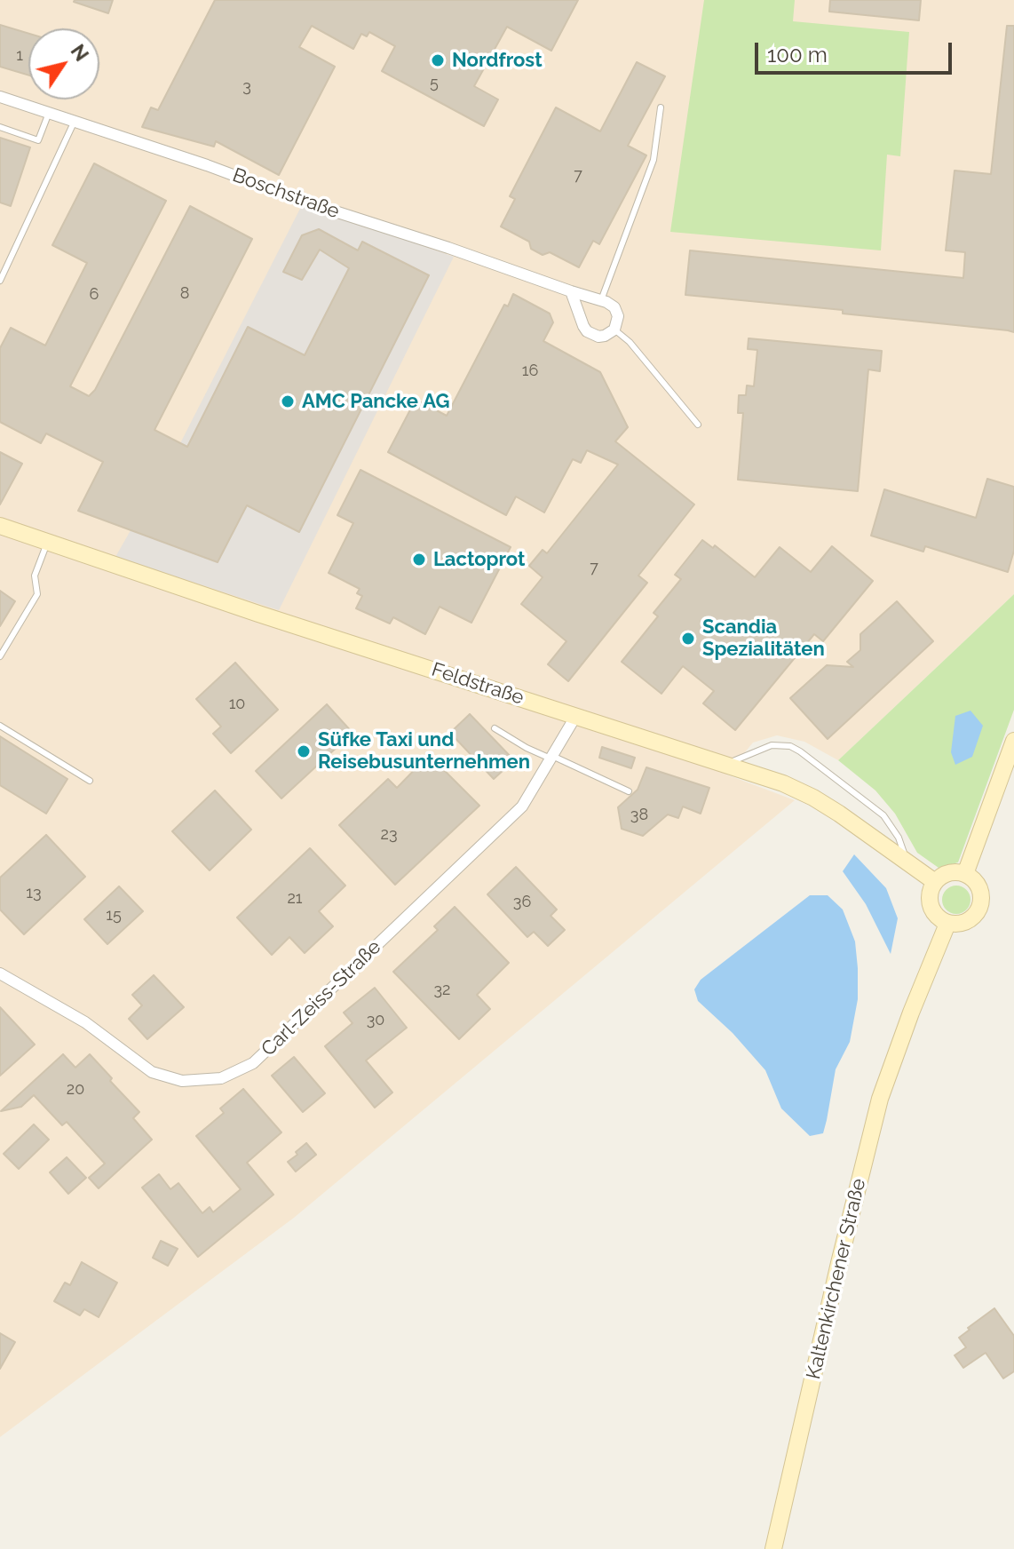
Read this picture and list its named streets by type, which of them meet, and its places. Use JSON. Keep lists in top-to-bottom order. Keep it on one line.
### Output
{"streets":{"street":["Boschstraße","Feldstraße","Carl-Zeiss-Straße","Kaltenkirchener Straße"]},"crossings":[["Feldstraße","Carl-Zeiss-Straße"],["Feldstraße","Kaltenkirchener Straße"]],"places":["Nordfrost","AMC Pancke AG","Lactoprot","Scandia Spezialitäten","Süfke Taxi und Reisebusunternehmen"],"house_numbers":["1","5","3","7","8","6","16","7","10","38","23","13","21","36","15","32","30","20"],"scale_bar":"100 m","north":"top right"}
